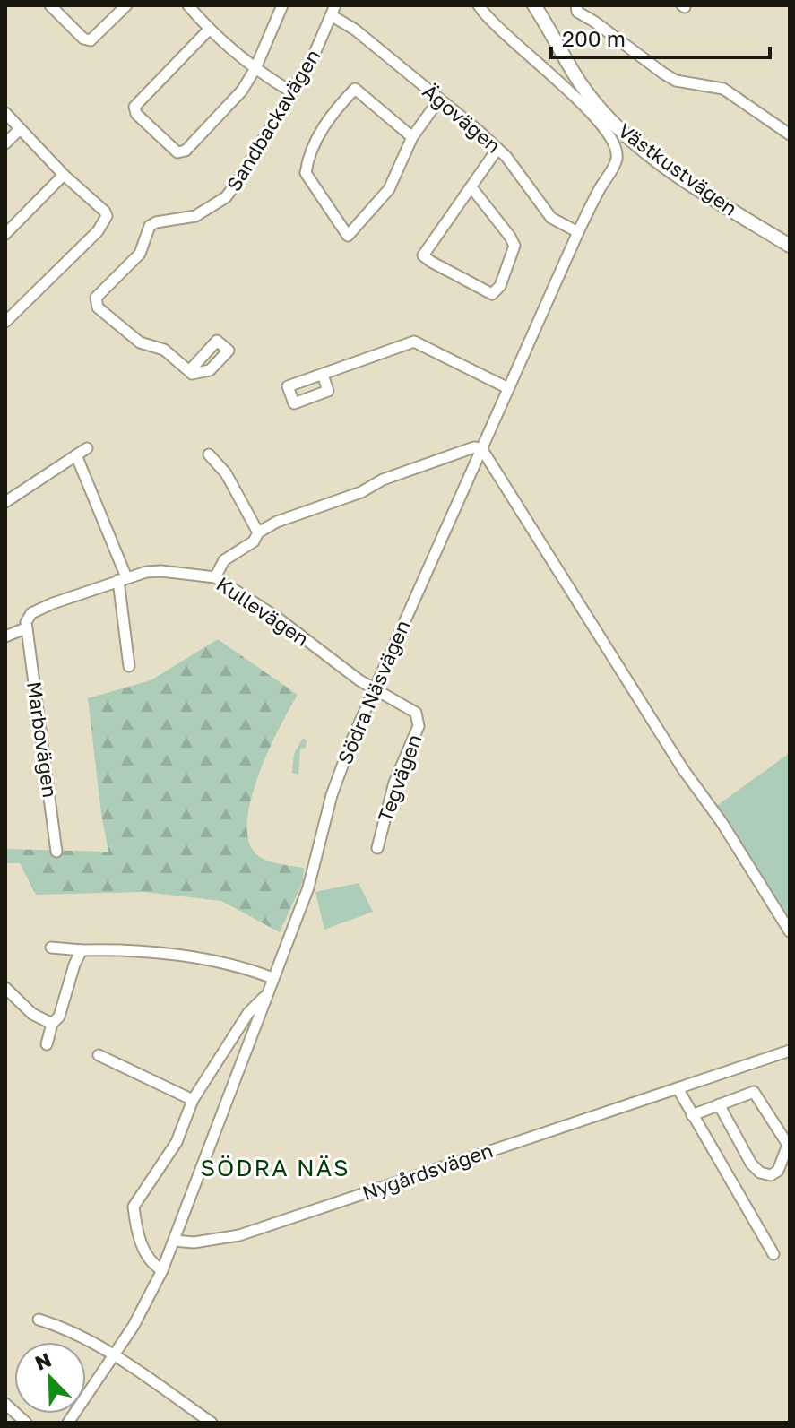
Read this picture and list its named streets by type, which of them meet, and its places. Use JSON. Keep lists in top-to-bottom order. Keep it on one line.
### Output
{"streets":{"main road":["Västkustvägen"],"street":["Ägovägen","Sandbackavägen","Kullevägen","Södra Näsvägen","Marbovägen","Tegvägen","Nygårdsvägen"]},"crossings":[["Ägovägen","Sandbackavägen"],["Ägovägen","Södra Näsvägen"],["Kullevägen","Södra Näsvägen"],["Kullevägen","Marbovägen"],["Kullevägen","Tegvägen"],["Södra Näsvägen","Tegvägen"],["Södra Näsvägen","Nygårdsvägen"]],"districts":["SÖDRA NÄS"],"scale_bar":"200 m","north":"top left"}
